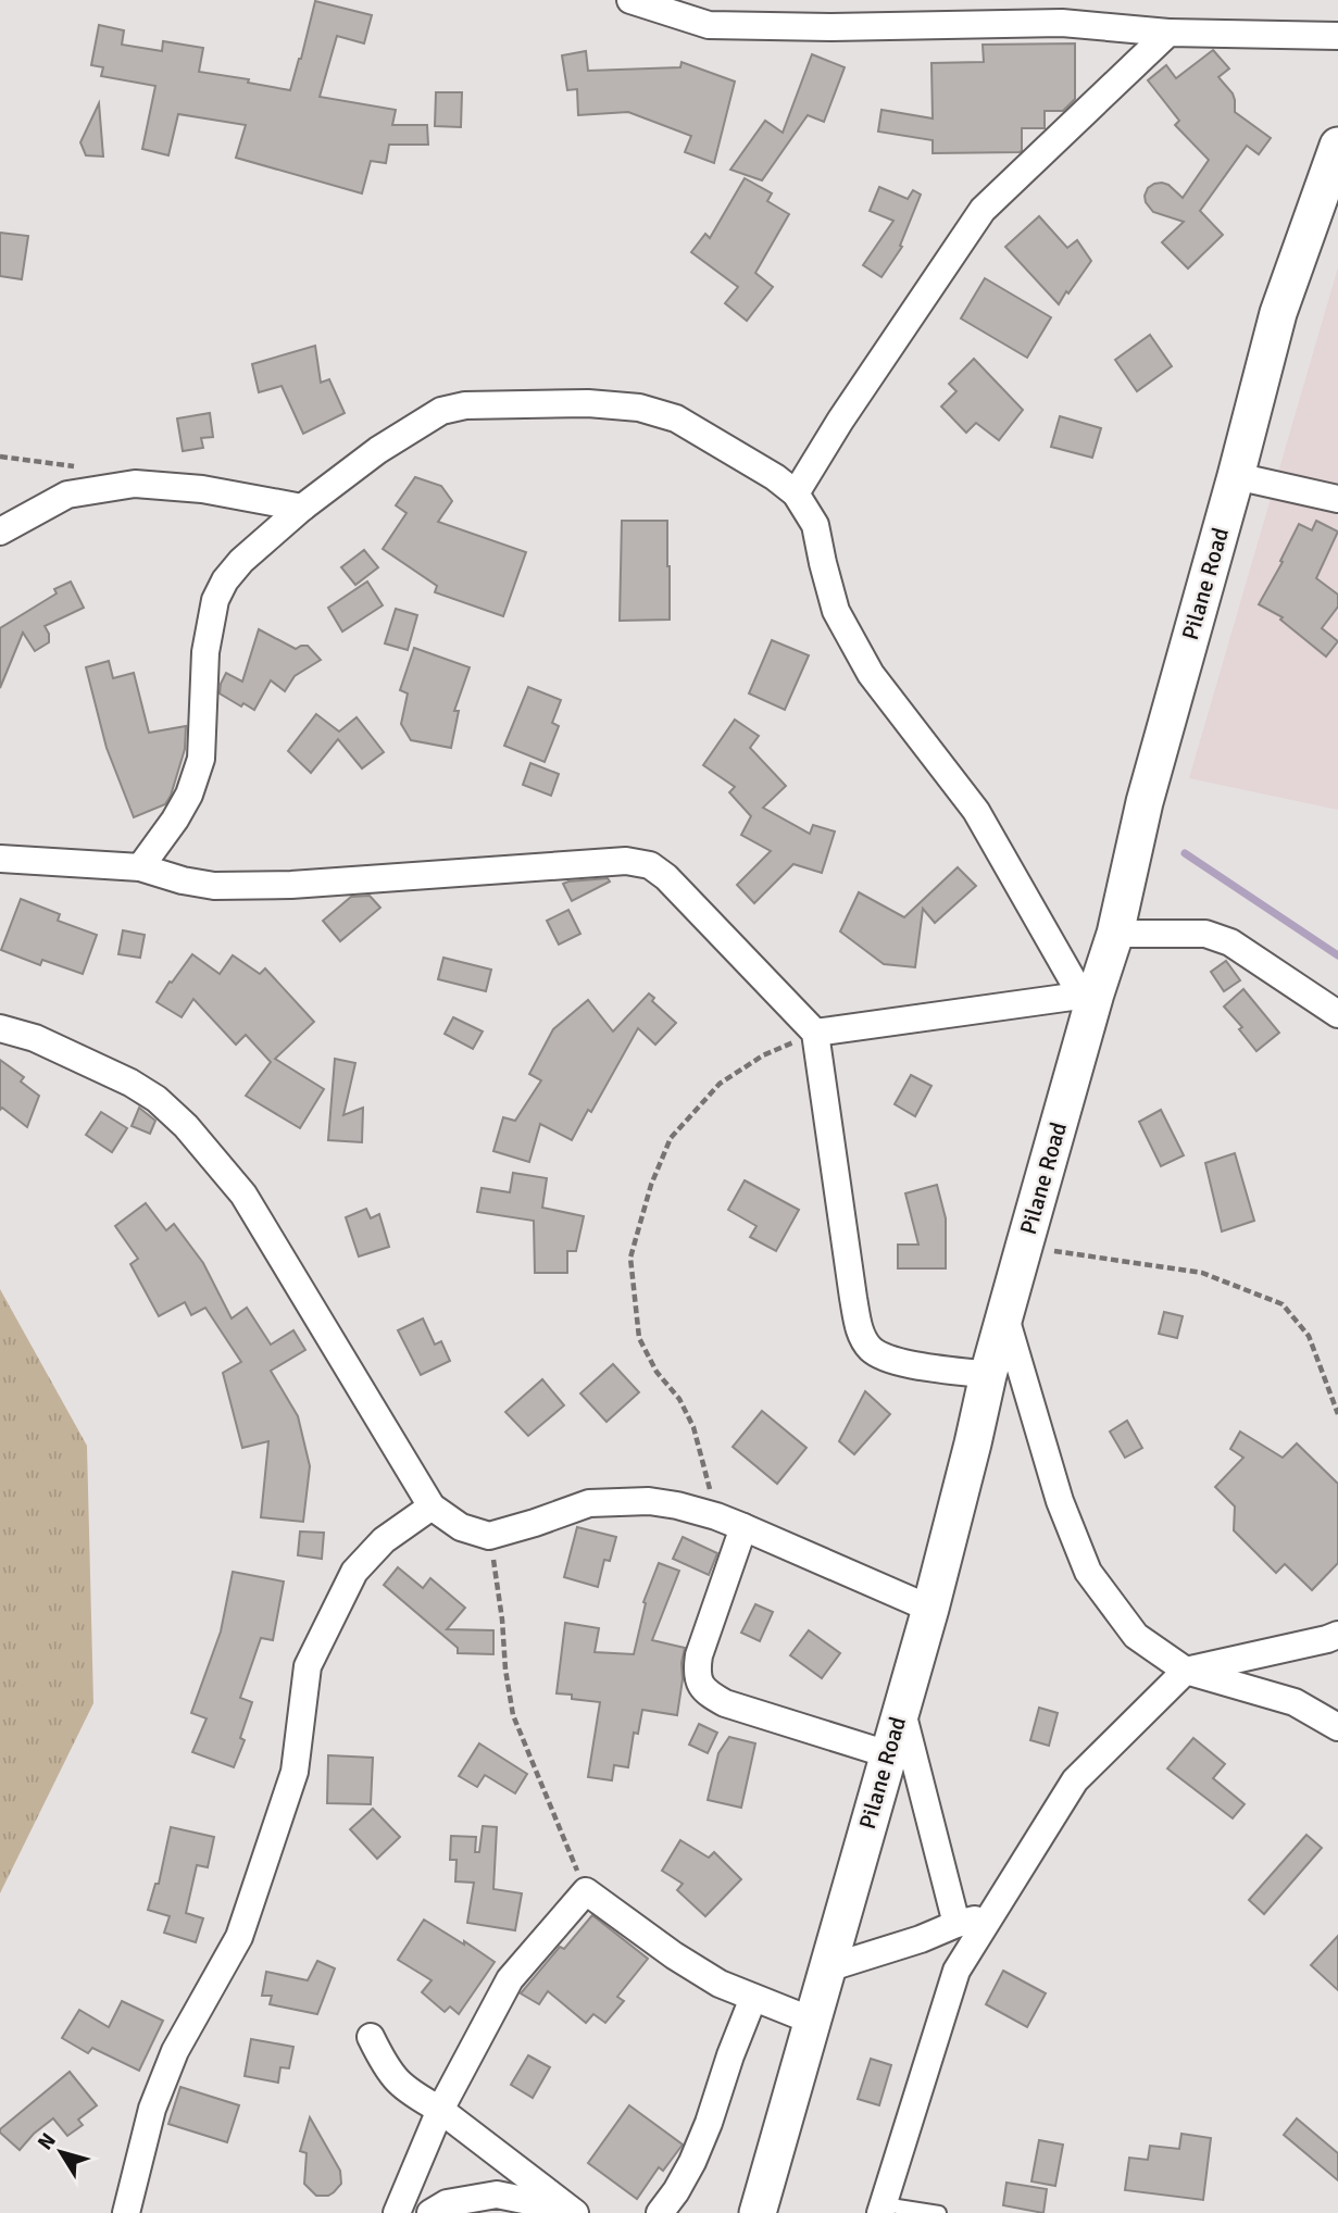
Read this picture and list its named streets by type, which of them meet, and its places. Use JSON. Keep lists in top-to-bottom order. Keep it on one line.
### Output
{"streets":{"main road":["Pilane Road"]},"north":"top left"}
